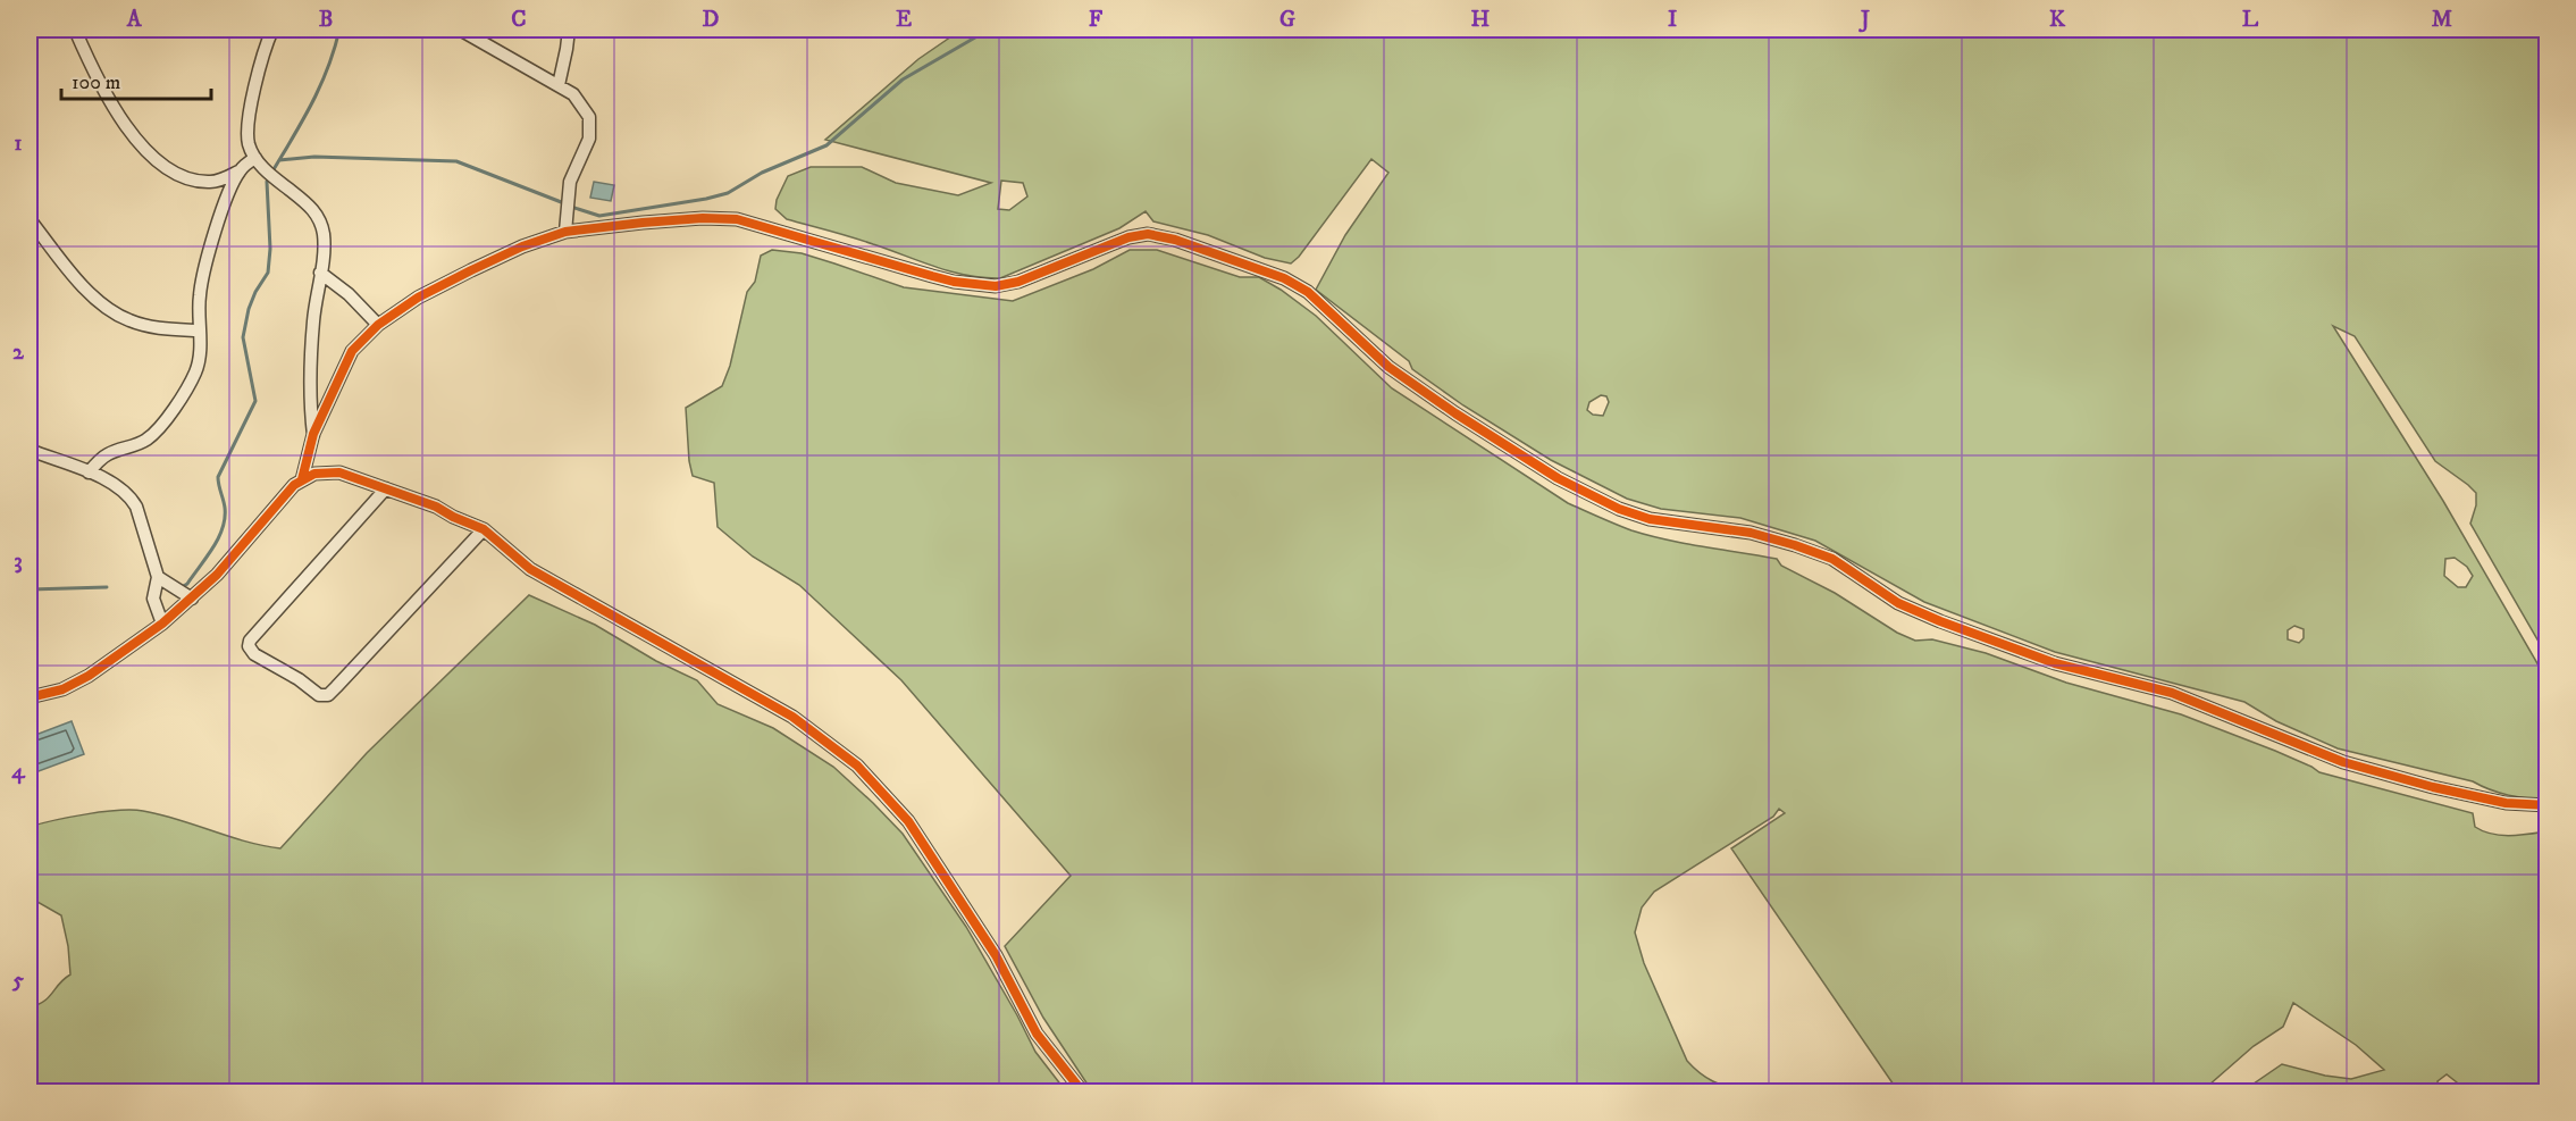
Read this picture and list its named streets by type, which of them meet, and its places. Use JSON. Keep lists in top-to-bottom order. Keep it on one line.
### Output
{"scale_bar":"100 m","grid":{"columns":["A","B","C","D","E","F","G","H","I","J","K","L","M"],"rows":["1","2","3","4","5"]}}
